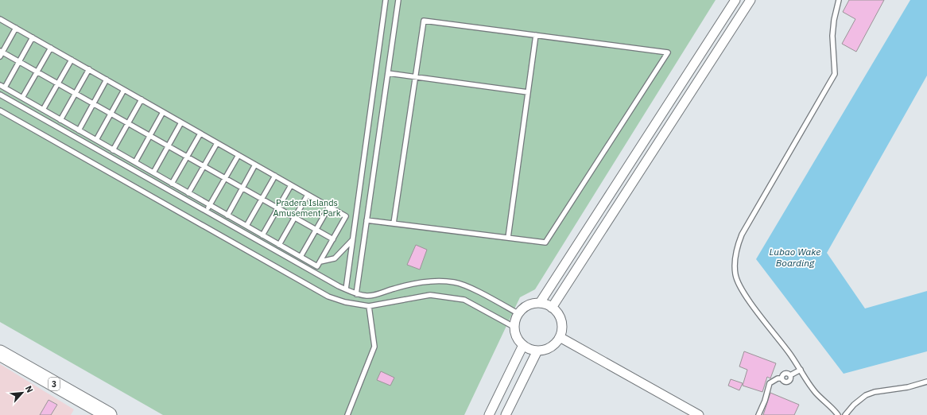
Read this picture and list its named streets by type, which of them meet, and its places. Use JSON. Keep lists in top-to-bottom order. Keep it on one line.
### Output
{"streets":{"highway":["3"]},"water":["Lubao Wake Boarding"],"parks":["Pradera Islands Amusement Park"],"north":"top right"}
